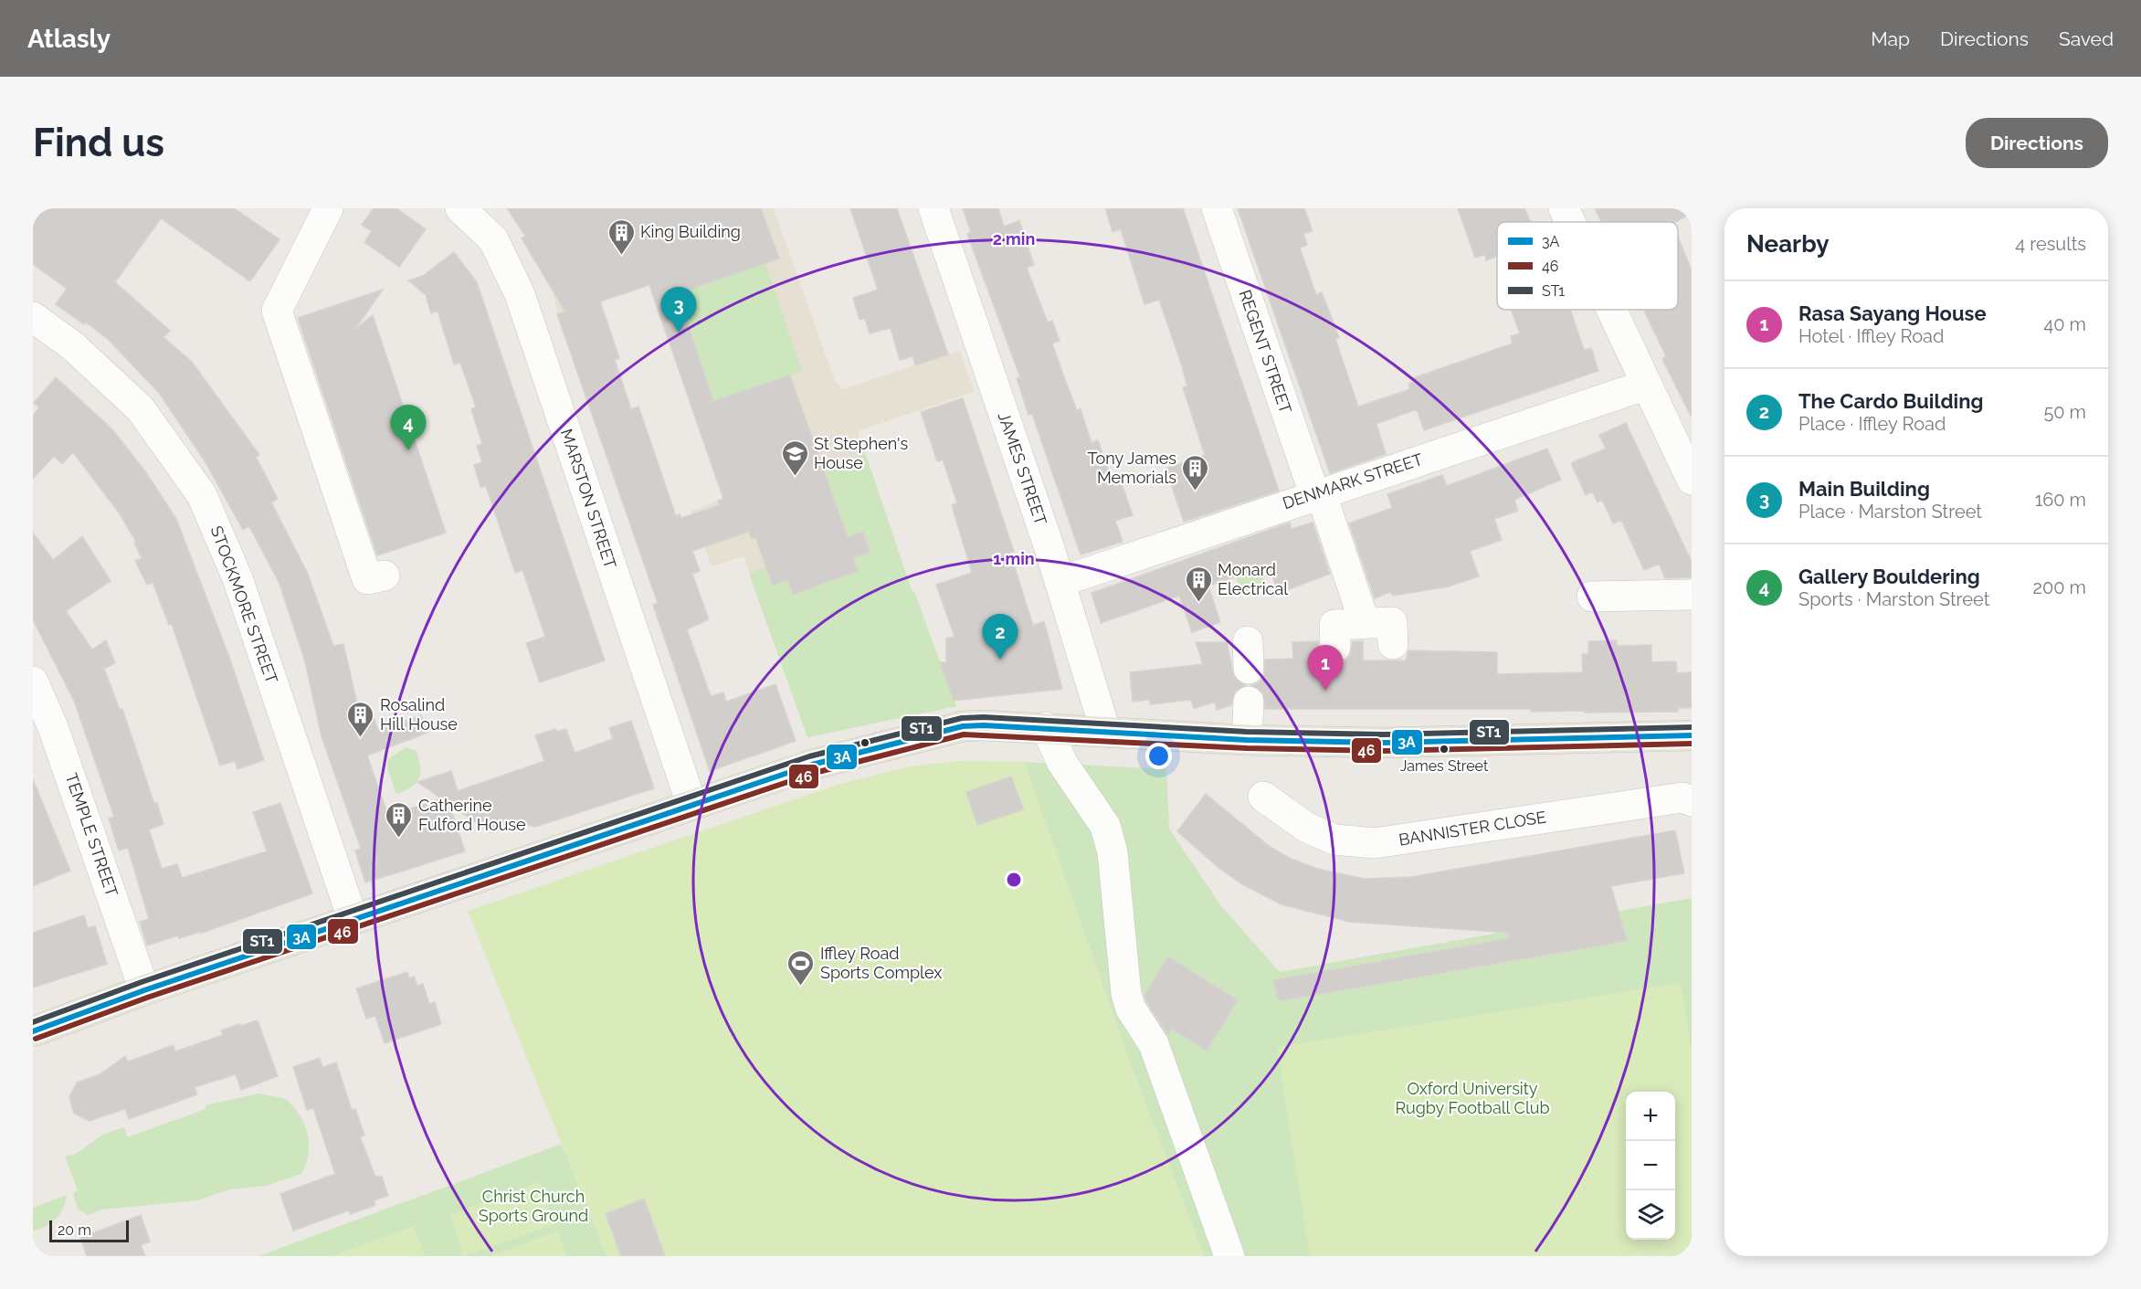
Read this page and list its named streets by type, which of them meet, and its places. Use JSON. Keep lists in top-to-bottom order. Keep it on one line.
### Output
{"streets":{"street":["REGENT STREET","JAMES STREET","DENMARK STREET","MARSTON STREET","STOCKMORE STREET","BANNISTER CLOSE","TEMPLE STREET"]},"crossings":[["REGENT STREET","DENMARK STREET"],["JAMES STREET","DENMARK STREET"]],"parks":["Oxford University Rugby Football Club","Christ Church Sports Ground"],"places":{"building":["King Building","Tony James Memorials","Monard Electrical","Rosalind Hill House","Catherine Fulford House"],"school or university":["St Stephen's House"],"other":["James Street"],"sports":["Iffley Road Sports Complex"]},"lines":["transit line ST1","transit line 3A","transit line 46"],"legend":["3A","46","ST1"],"scale_bar":"20 m","page":{"header":"Atlasly","nav":["Map","Directions","Saved"],"buttons":"Directions","title":"Find us","heading":["Nearby","4 results"],"list":[{"mark":"1","name":"Rasa Sayang House","note":"Hotel · Iffley Road","value":"40 m"},{"mark":"2","name":"The Cardo Building","note":"Place · Iffley Road","value":"50 m"},{"mark":"3","name":"Main Building","note":"Place · Marston Street","value":"160 m"},{"mark":"4","name":"Gallery Bouldering","note":"Sports · Marston Street","value":"200 m"}],"pins":["3","4","2","1"],"map_buttons":["+","−"],"scale":"20 m"},"rings":["2 min","1 min"]}
